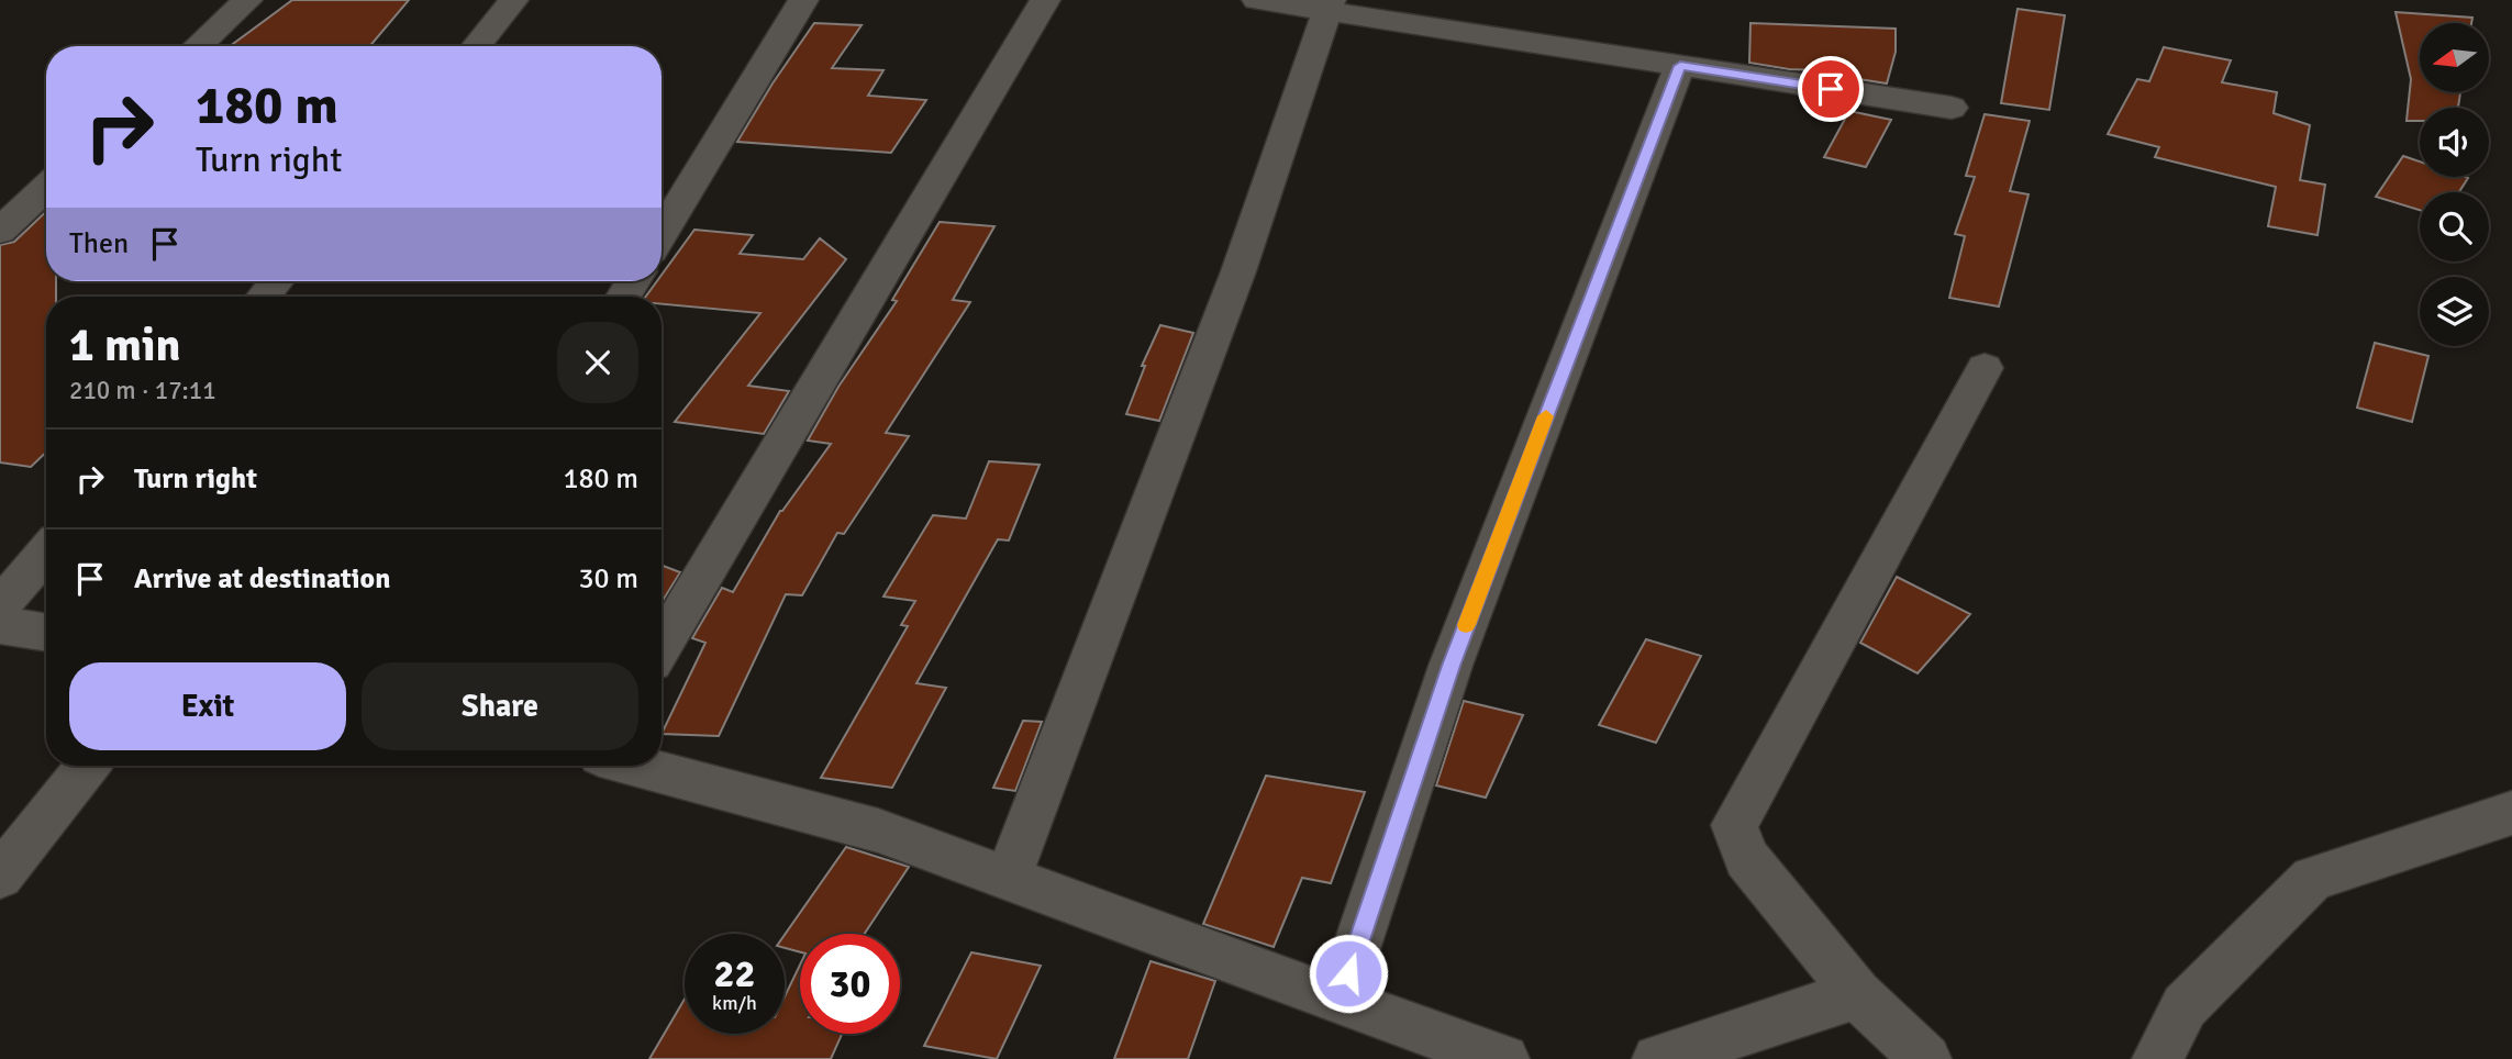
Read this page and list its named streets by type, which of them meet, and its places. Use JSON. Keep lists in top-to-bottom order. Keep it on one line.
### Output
{"north":"left","page":{"turn":["180 m","Turn right"],"then":"Then","heading":["1 min","210 m · 17:11"],"list":[{"name":"Turn right","value":"180 m"},{"name":"Arrive at destination","value":"30 m"}],"buttons":["Exit","Share"],"speed":"22 km/h","limit":"30"}}
